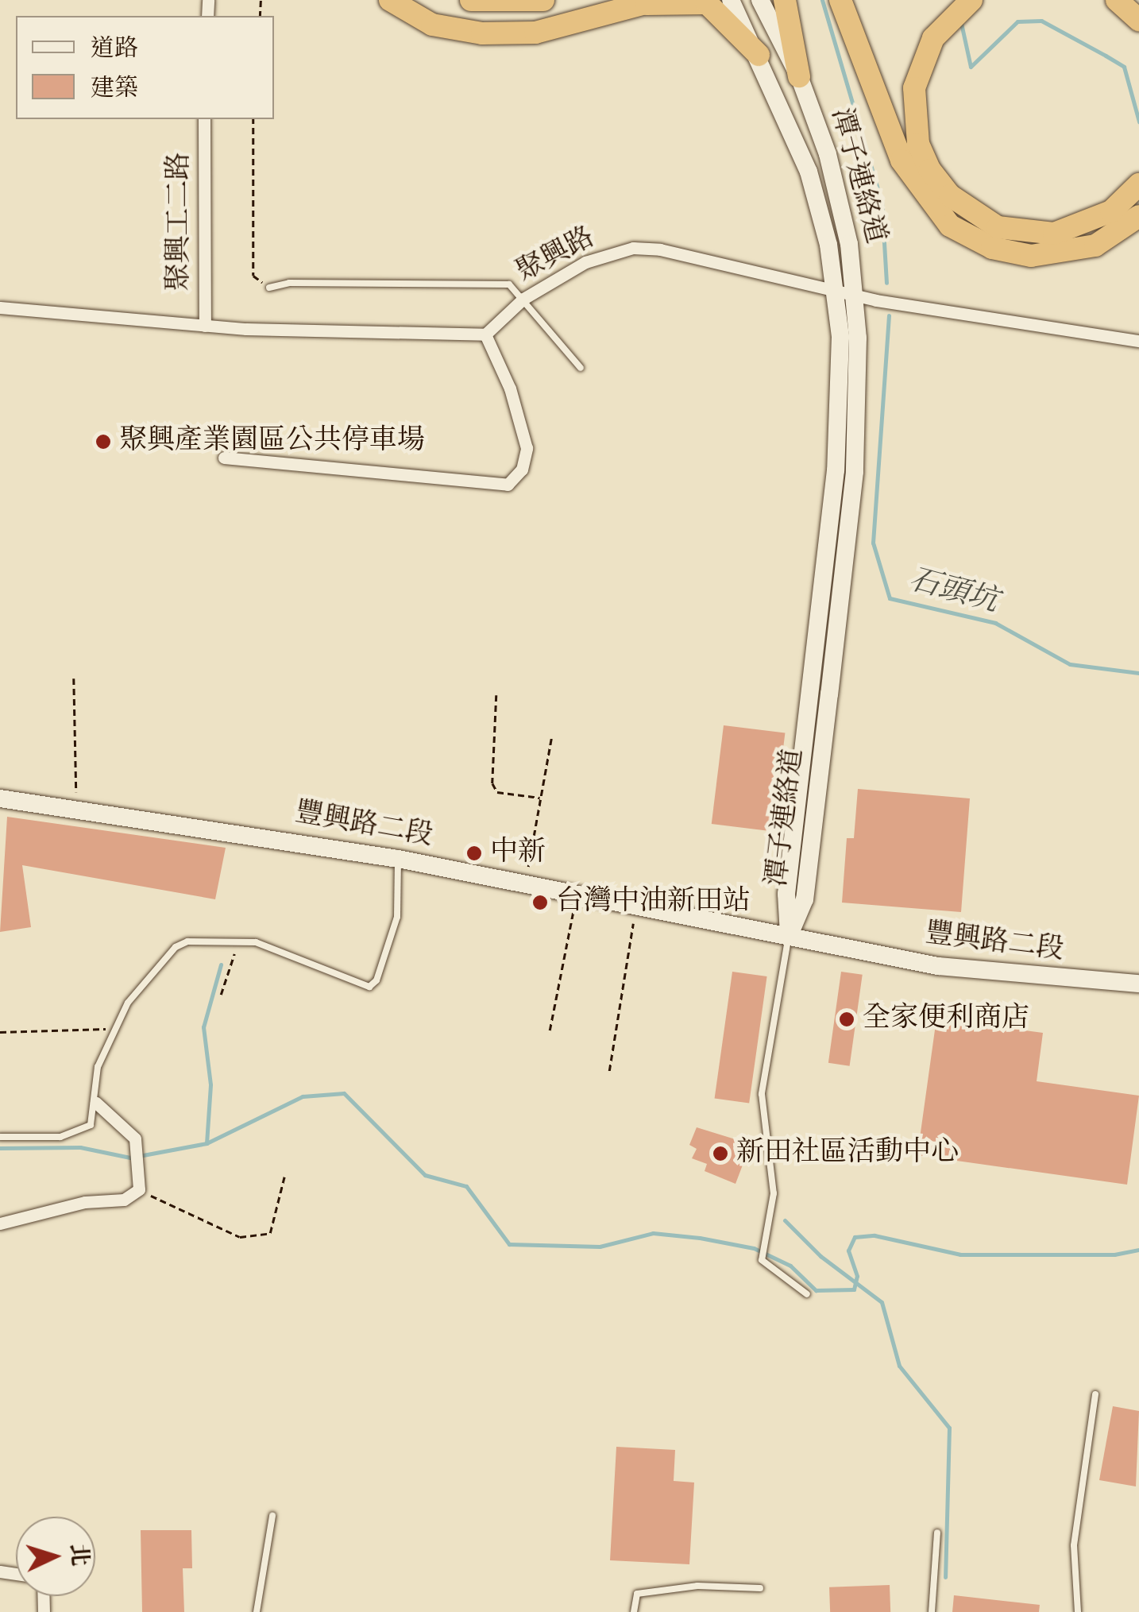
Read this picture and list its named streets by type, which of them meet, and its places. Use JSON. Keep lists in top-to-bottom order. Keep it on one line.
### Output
{"streets":{"street":["潭子連絡道","聚興工二路","聚興路","豐興路二段"]},"crossings":[["潭子連絡道","聚興路"],["潭子連絡道","豐興路二段"]],"water":["石頭坑"],"places":["聚興產業園區公共停車場","中新","台灣中油新田站","全家便利商店","新田社區活動中心"],"legend":["道路","建築"],"north":"right"}
